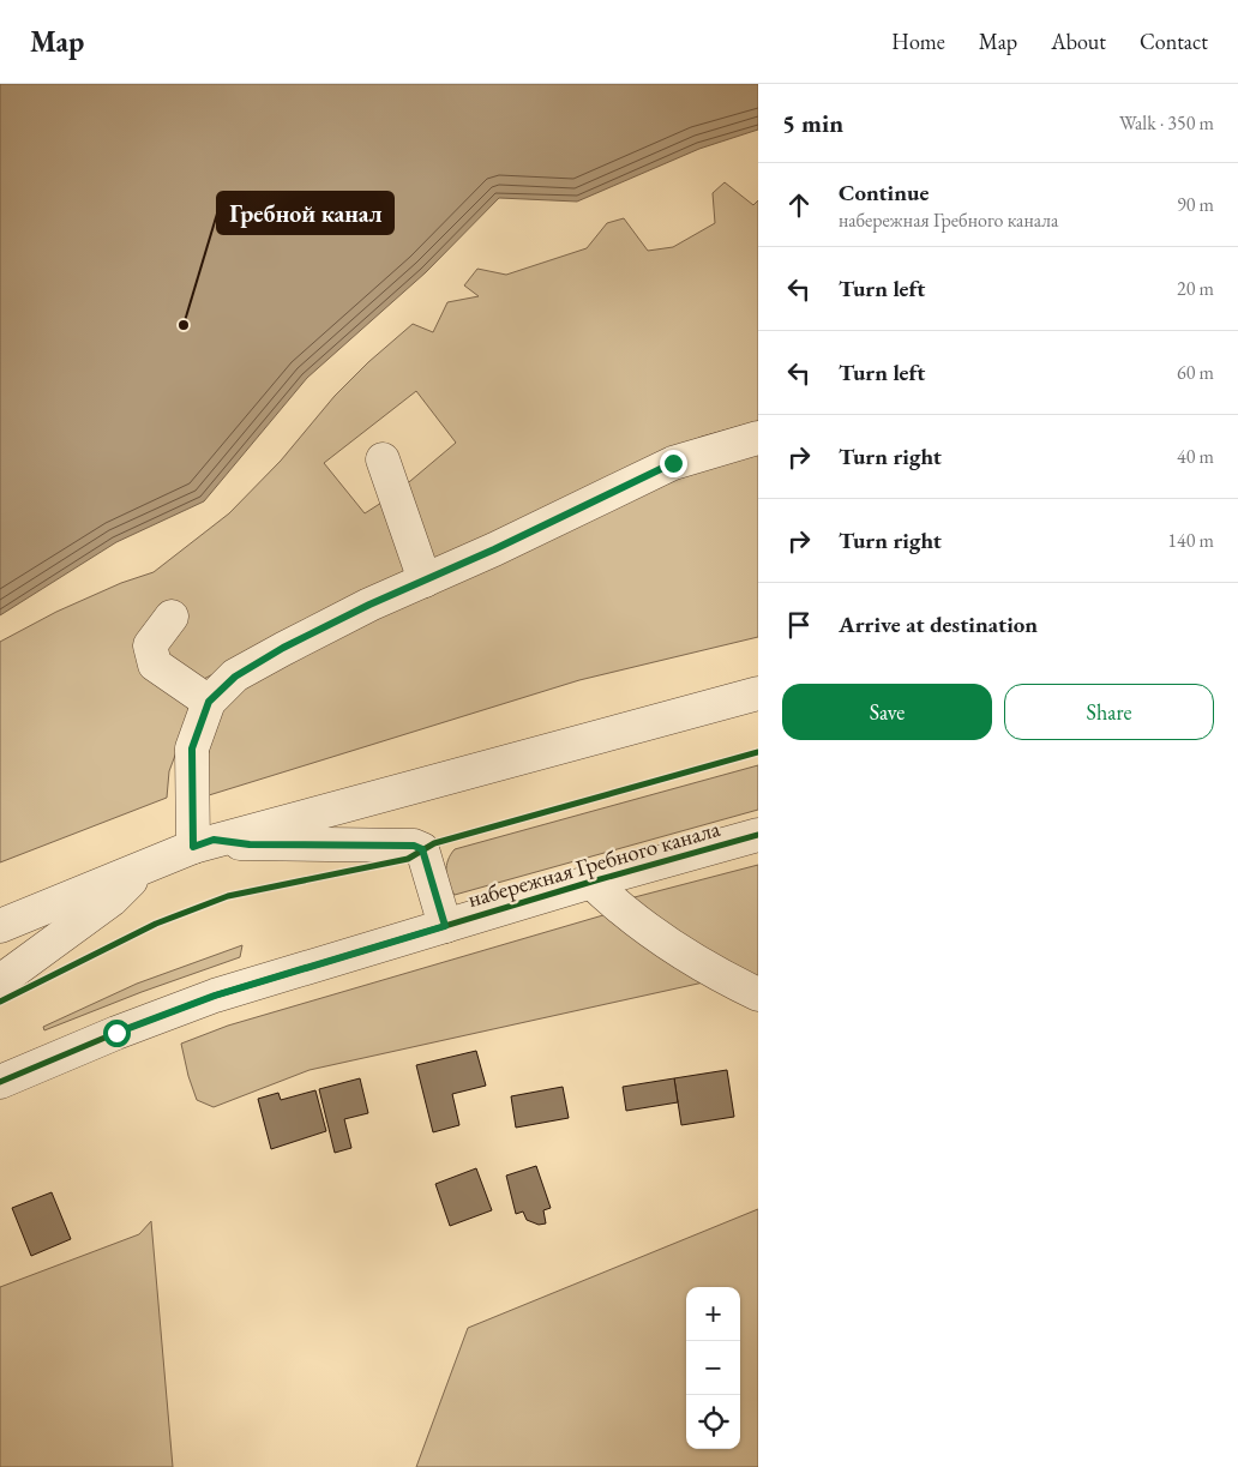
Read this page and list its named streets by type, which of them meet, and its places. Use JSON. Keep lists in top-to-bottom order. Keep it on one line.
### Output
{"streets":{"street":["набережная Гребного канала"]},"places":["Гребной канал"],"page":{"header":"Map","nav":["Home","Map","About","Contact"],"heading":["5 min","Walk · 350 m"],"list":[["Continue","набережная Гребного канала","90 m"],["Turn left","20 m"],["Turn left","60 m"],["Turn right","40 m"],["Turn right","140 m"],"Arrive at destination"],"buttons":["Save","Share"],"map_buttons":["+","−"]}}
